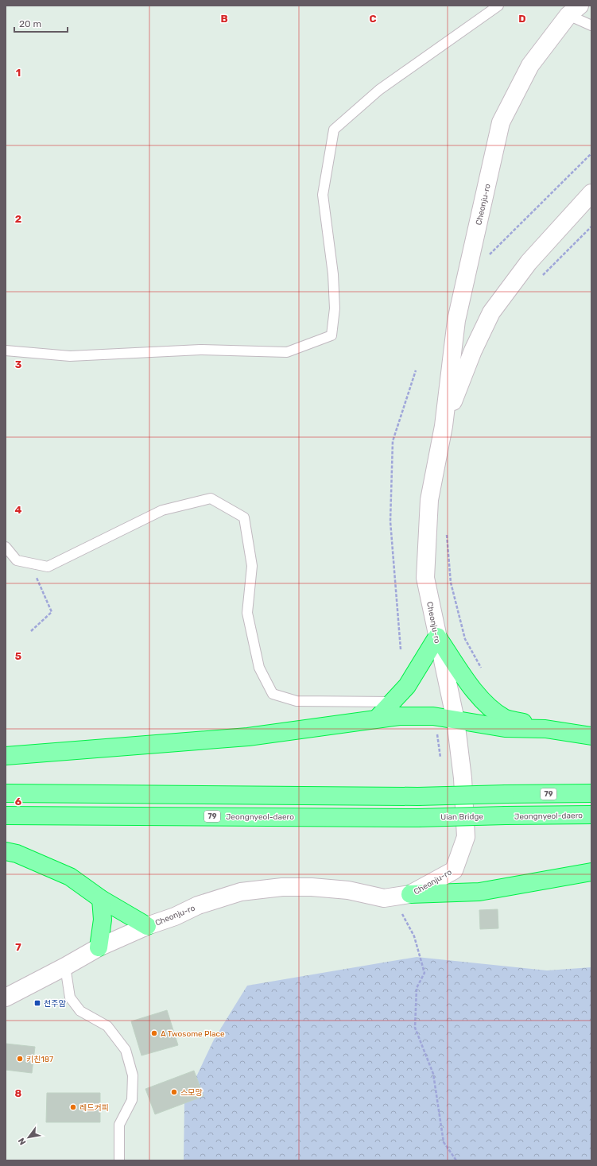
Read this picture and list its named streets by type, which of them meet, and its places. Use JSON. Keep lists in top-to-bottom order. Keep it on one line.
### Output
{"streets":{"highway":["79","Jeongnyeol-daero","Uian Bridge"],"main road":["Cheonju-ro"]},"crossings":[["Jeongnyeol-daero","Uian Bridge"]],"places":{"transit":["천주암"],"other":["A Twosome Place","키친187","스모망","레드커피"]},"scale_bar":"20 m","north":"bottom left","grid":{"columns":["B","C","D"],"rows":["1","2","3","4","5","6","7","8"]}}
